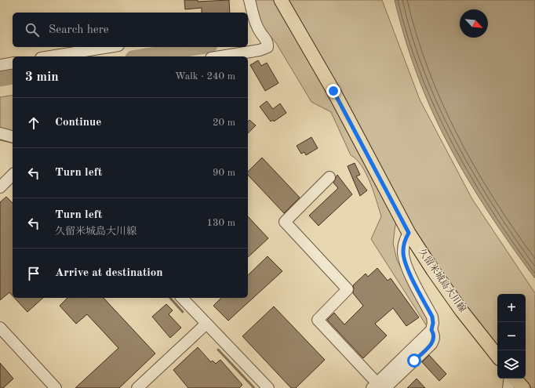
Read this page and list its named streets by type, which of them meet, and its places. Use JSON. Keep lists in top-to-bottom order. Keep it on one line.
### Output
{"streets":{"main road":["久留米城島大川線"]},"north":"bottom right","page":{"search":"Search here","heading":["3 min","Walk · 240 m"],"list":[["Continue","20 m"],["Turn left","90 m"],["Turn left","久留米城島大川線","130 m"],"Arrive at destination"],"map_buttons":["+","−"]}}
